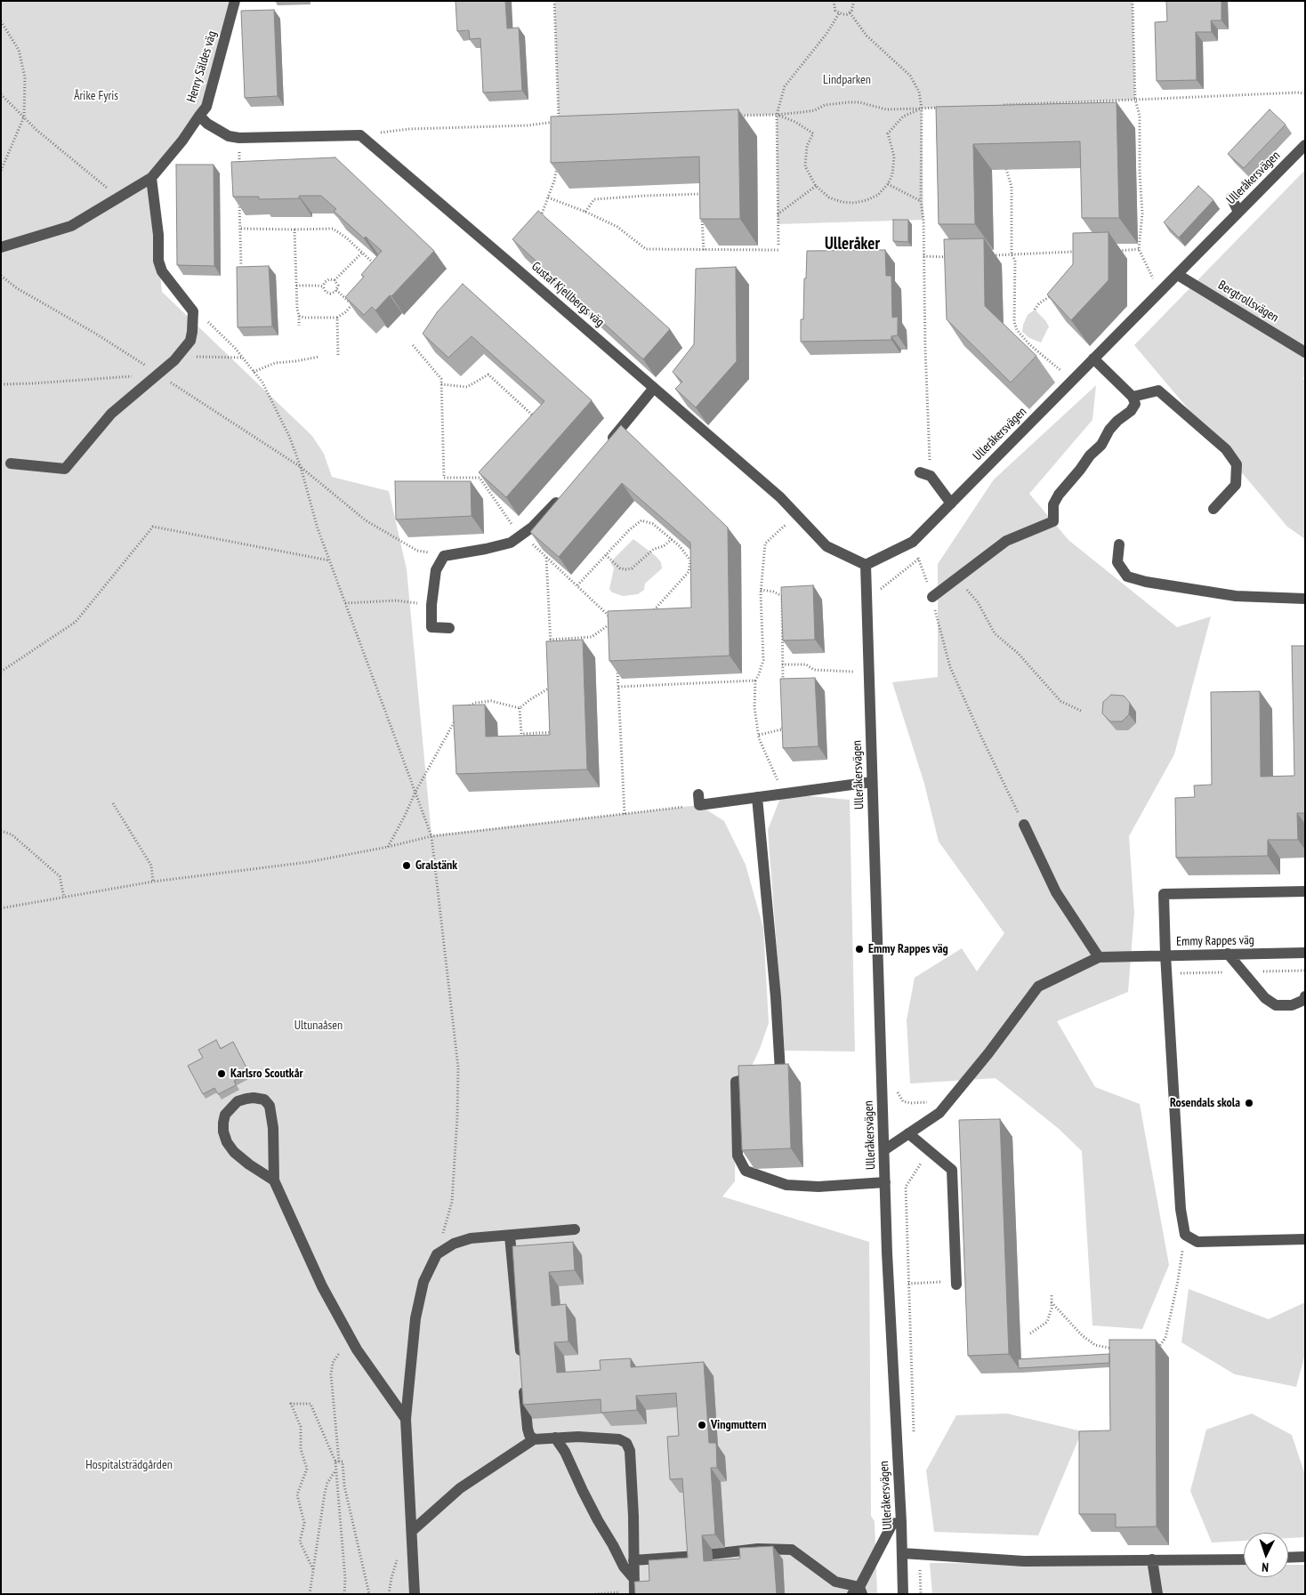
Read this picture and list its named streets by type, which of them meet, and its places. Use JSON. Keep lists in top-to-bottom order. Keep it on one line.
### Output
{"streets":{"street":["Henry Säldes väg","Ulleråkersvägen","Gustaf Kjellbergs väg","Bergtrollsvägen","Emmy Rappes väg"]},"crossings":[["Ulleråkersvägen","Gustaf Kjellbergs väg"],["Ulleråkersvägen","Bergtrollsvägen"],["Ulleråkersvägen","Emmy Rappes väg"]],"districts":["Ulleråker"],"parks":["Lindparken","Årike Fyris","Ultunaåsen","Hospitalsträdgården"],"places":["Gralstänk","Emmy Rappes väg","Karlsro Scoutkår","Rosendals skola","Vingmuttern"],"north":"bottom"}
